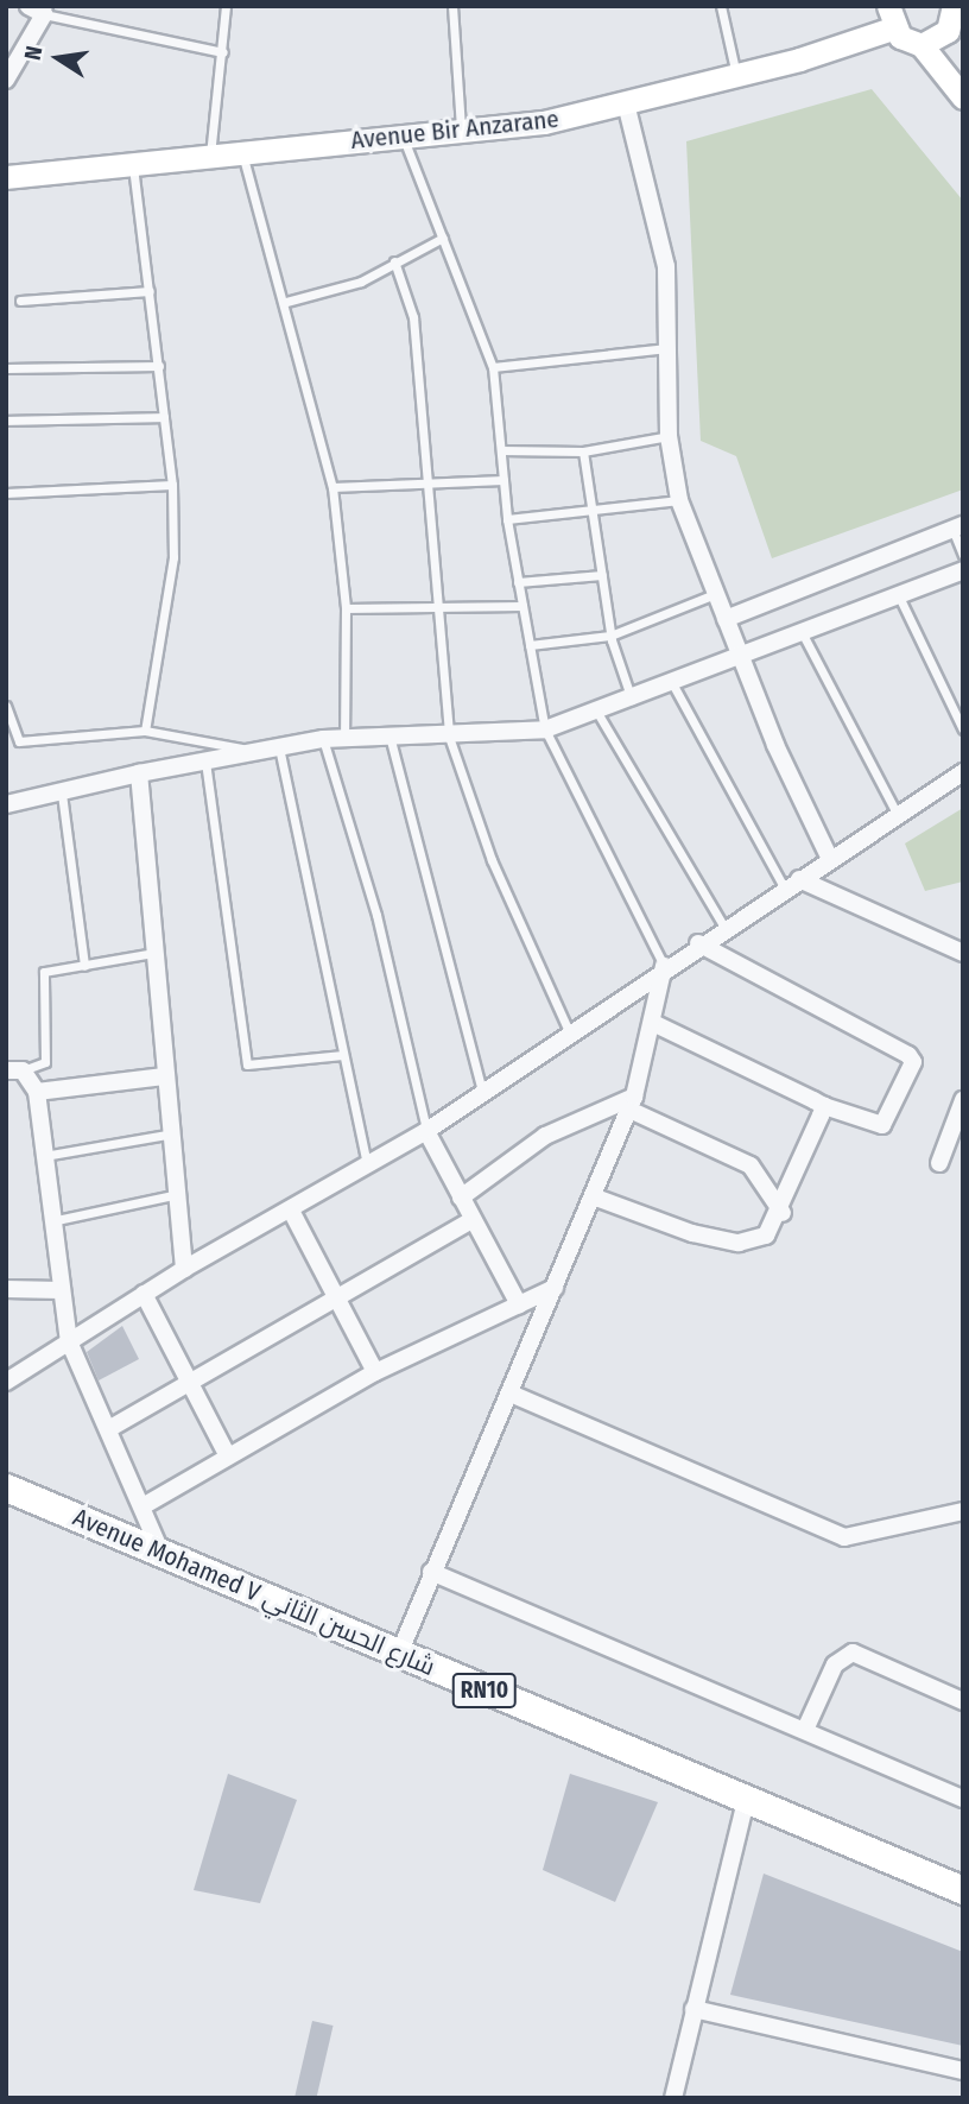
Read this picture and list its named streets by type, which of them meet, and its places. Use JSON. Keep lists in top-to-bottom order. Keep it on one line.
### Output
{"streets":{"main road":["Avenue Mohamed V شارع الحسن الثاني","RN10"],"street":["Avenue Bir Anzarane"]},"north":"left"}
